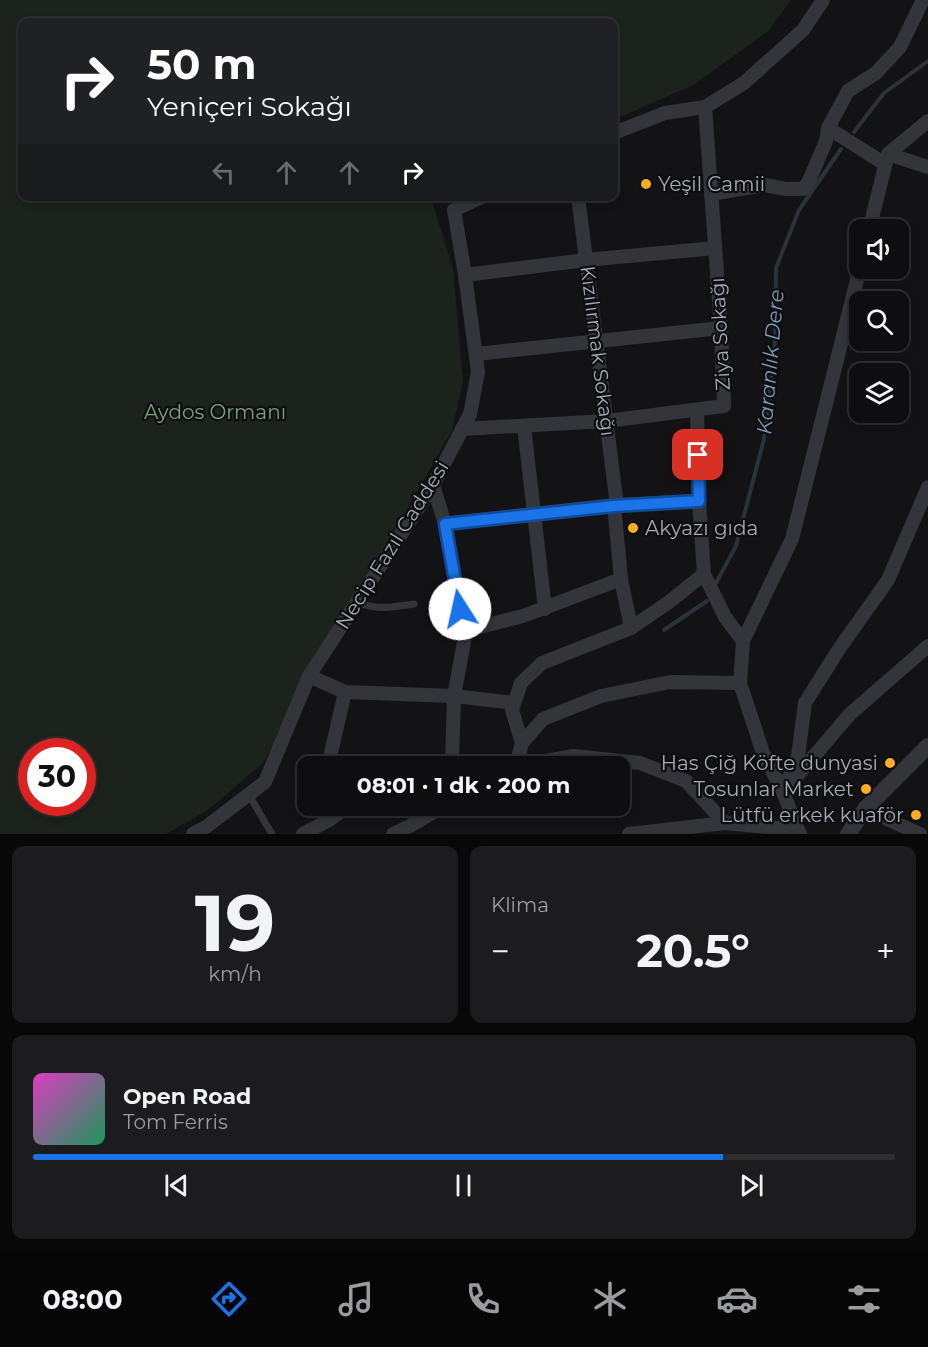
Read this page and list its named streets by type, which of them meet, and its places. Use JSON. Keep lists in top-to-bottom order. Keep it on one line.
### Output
{"streets":{"street":["Ziya Sokağı","Kızılırmak Sokağı","Necip Fazıl Caddesi"]},"crossings":[["Ziya Sokağı","Kızılırmak Sokağı"],["Ziya Sokağı","Necip Fazıl Caddesi"]],"water":["Karanlık Dere"],"parks":["Aydos Ormanı"],"places":["Yeşil Camii","Akyazı gıda","Has Çiğ Köfte dunyasi","Tosunlar Market","Lütfü erkek kuaför"],"page":{"turn":["50 m","Yeniçeri Sokağı"],"limit":"30","trip":"08:01 · 1 dk · 200 m","tile":[["19","km/h"],"Klima"],"heat":["−","20.5°","+"],"song":["Open Road","Tom Ferris"],"tabs":"08:00"}}
